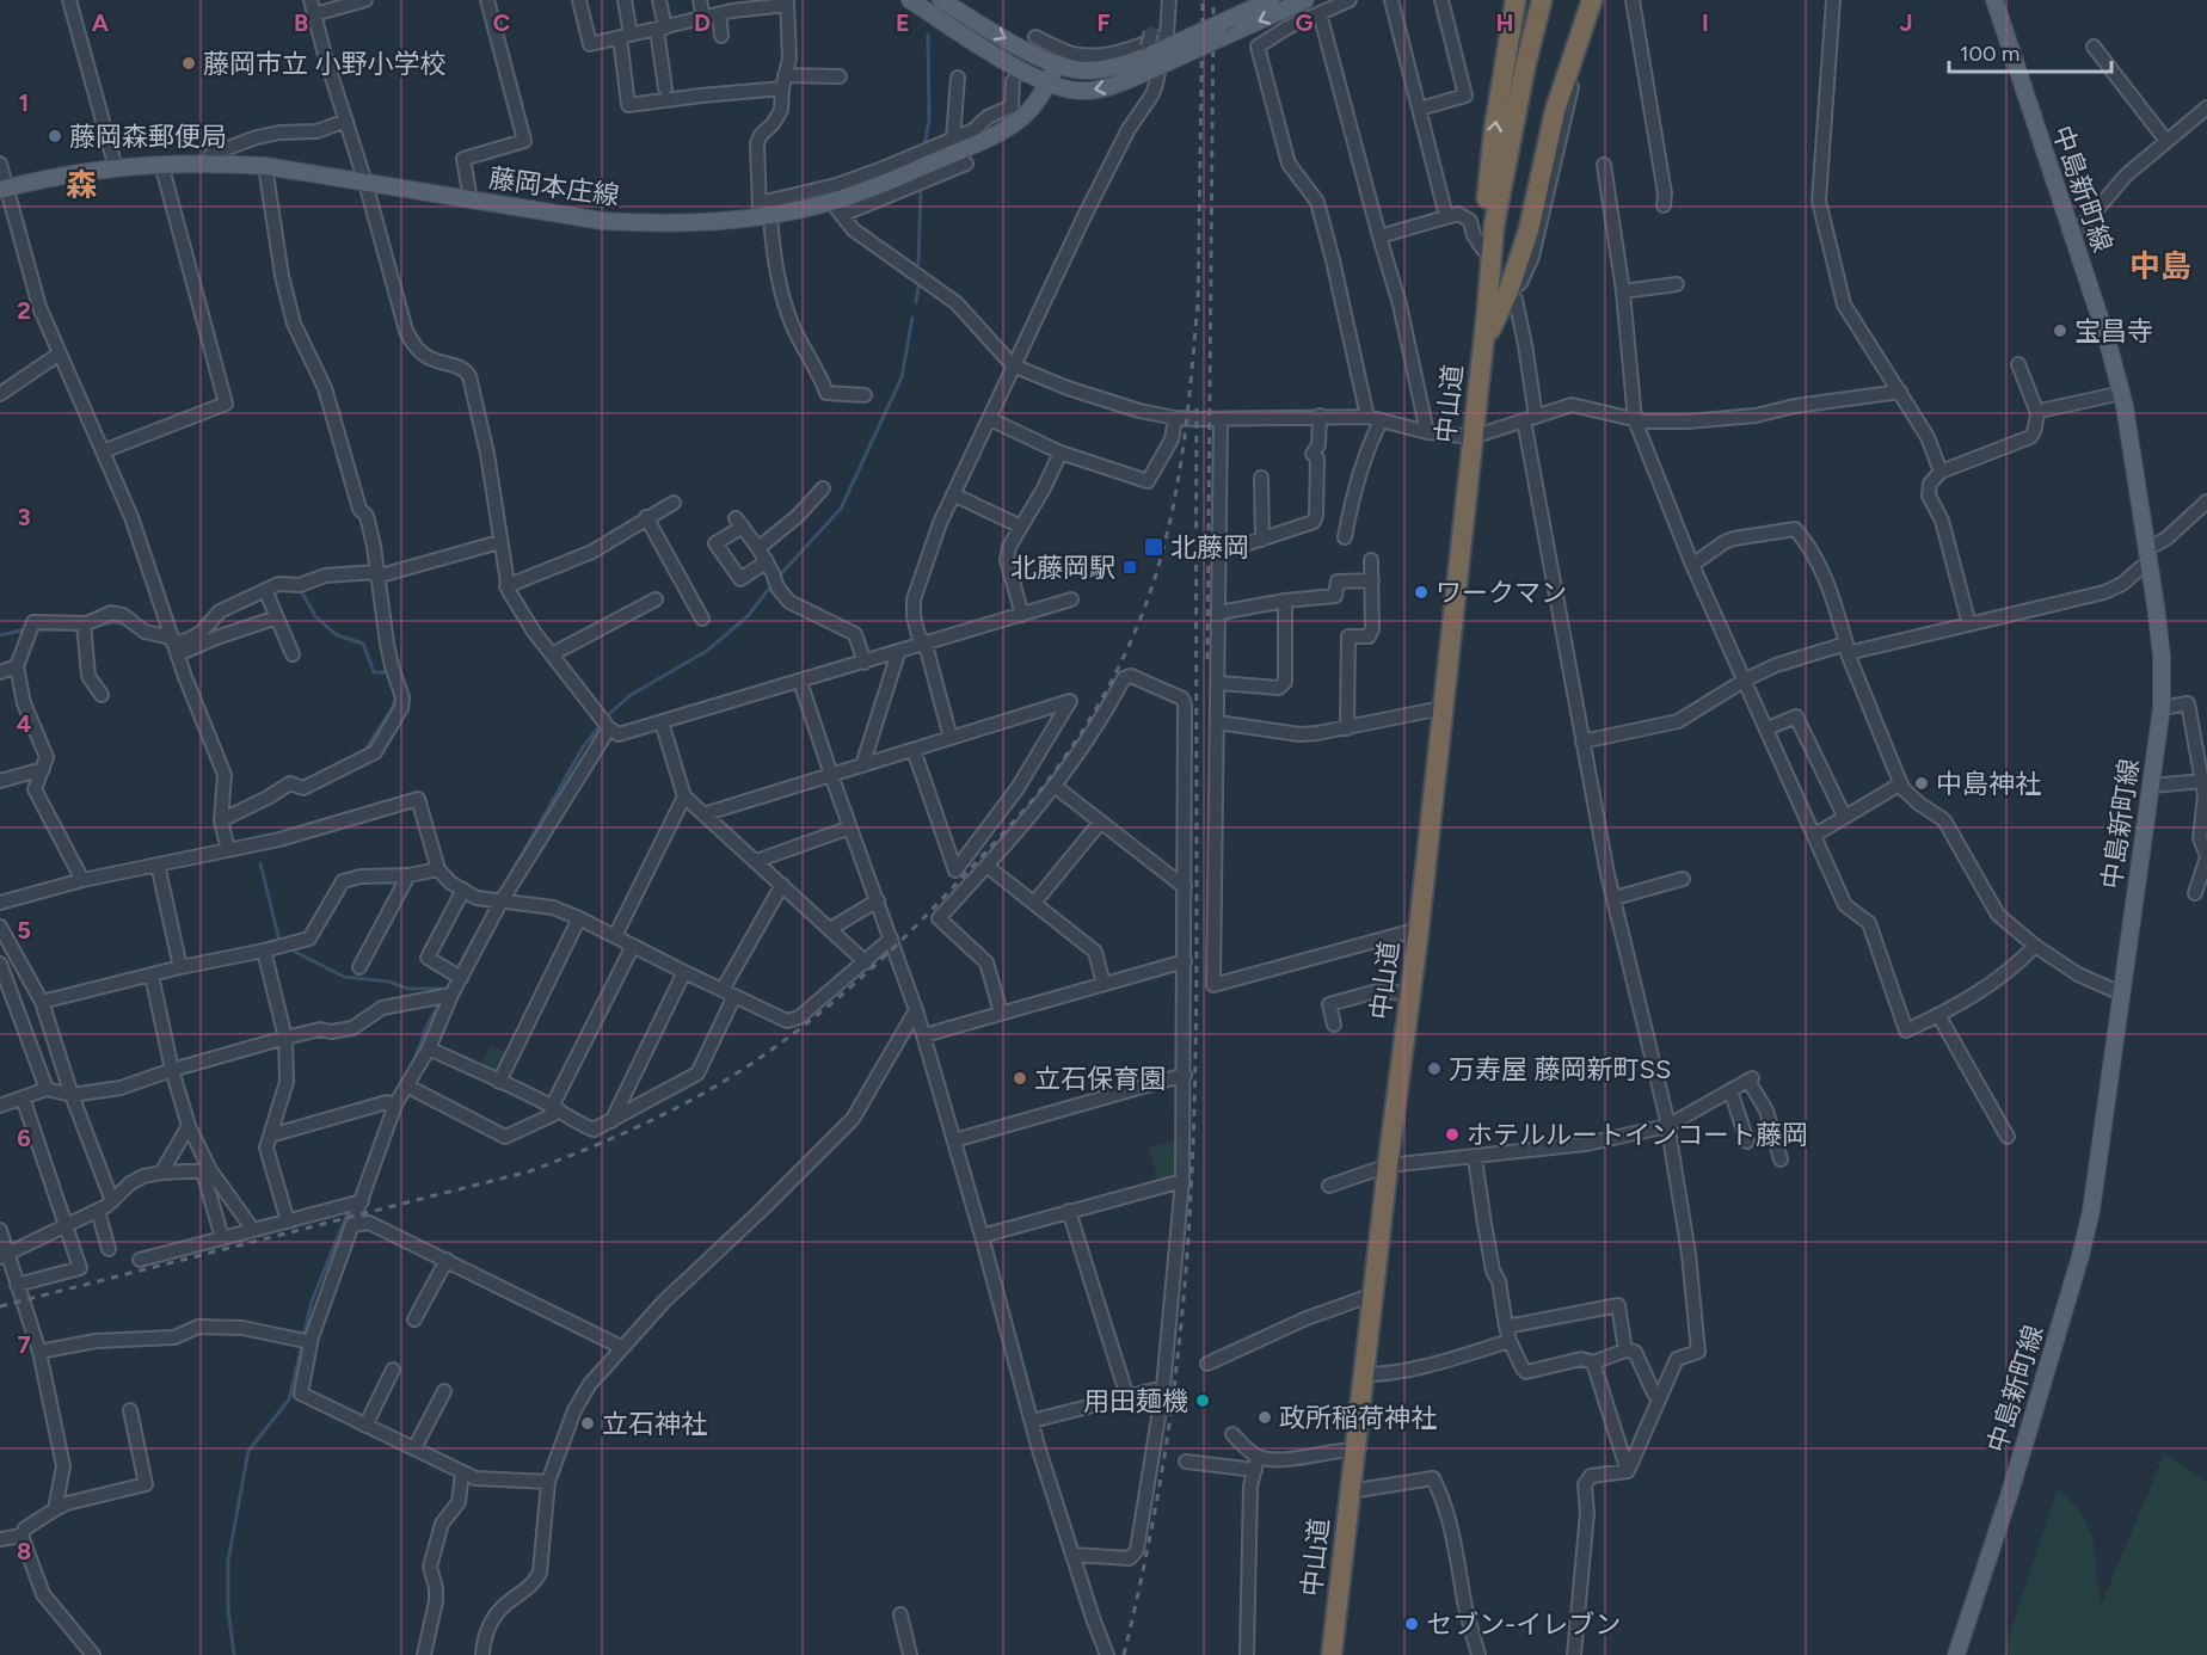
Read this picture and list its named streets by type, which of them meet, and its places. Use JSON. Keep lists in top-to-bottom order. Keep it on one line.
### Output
{"streets":{"highway":["中山道"],"main road":["藤岡本庄線","中島新町線"]},"districts":["森","中島"],"places":{"other":["藤岡市立 小野小学校","藤岡森郵便局","宝昌寺","ワークマン","中島神社","万寿屋 藤岡新町SS","立石保育園","ホテルルートインコート藤岡","用田麺機","政所稲荷神社","立石神社","セブン-イレブン"],"transit":["北藤岡","北藤岡駅"]},"scale_bar":"100 m","grid":{"columns":["A","B","C","D","E","F","G","H","I","J"],"rows":["1","2","3","4","5","6","7","8"]}}
